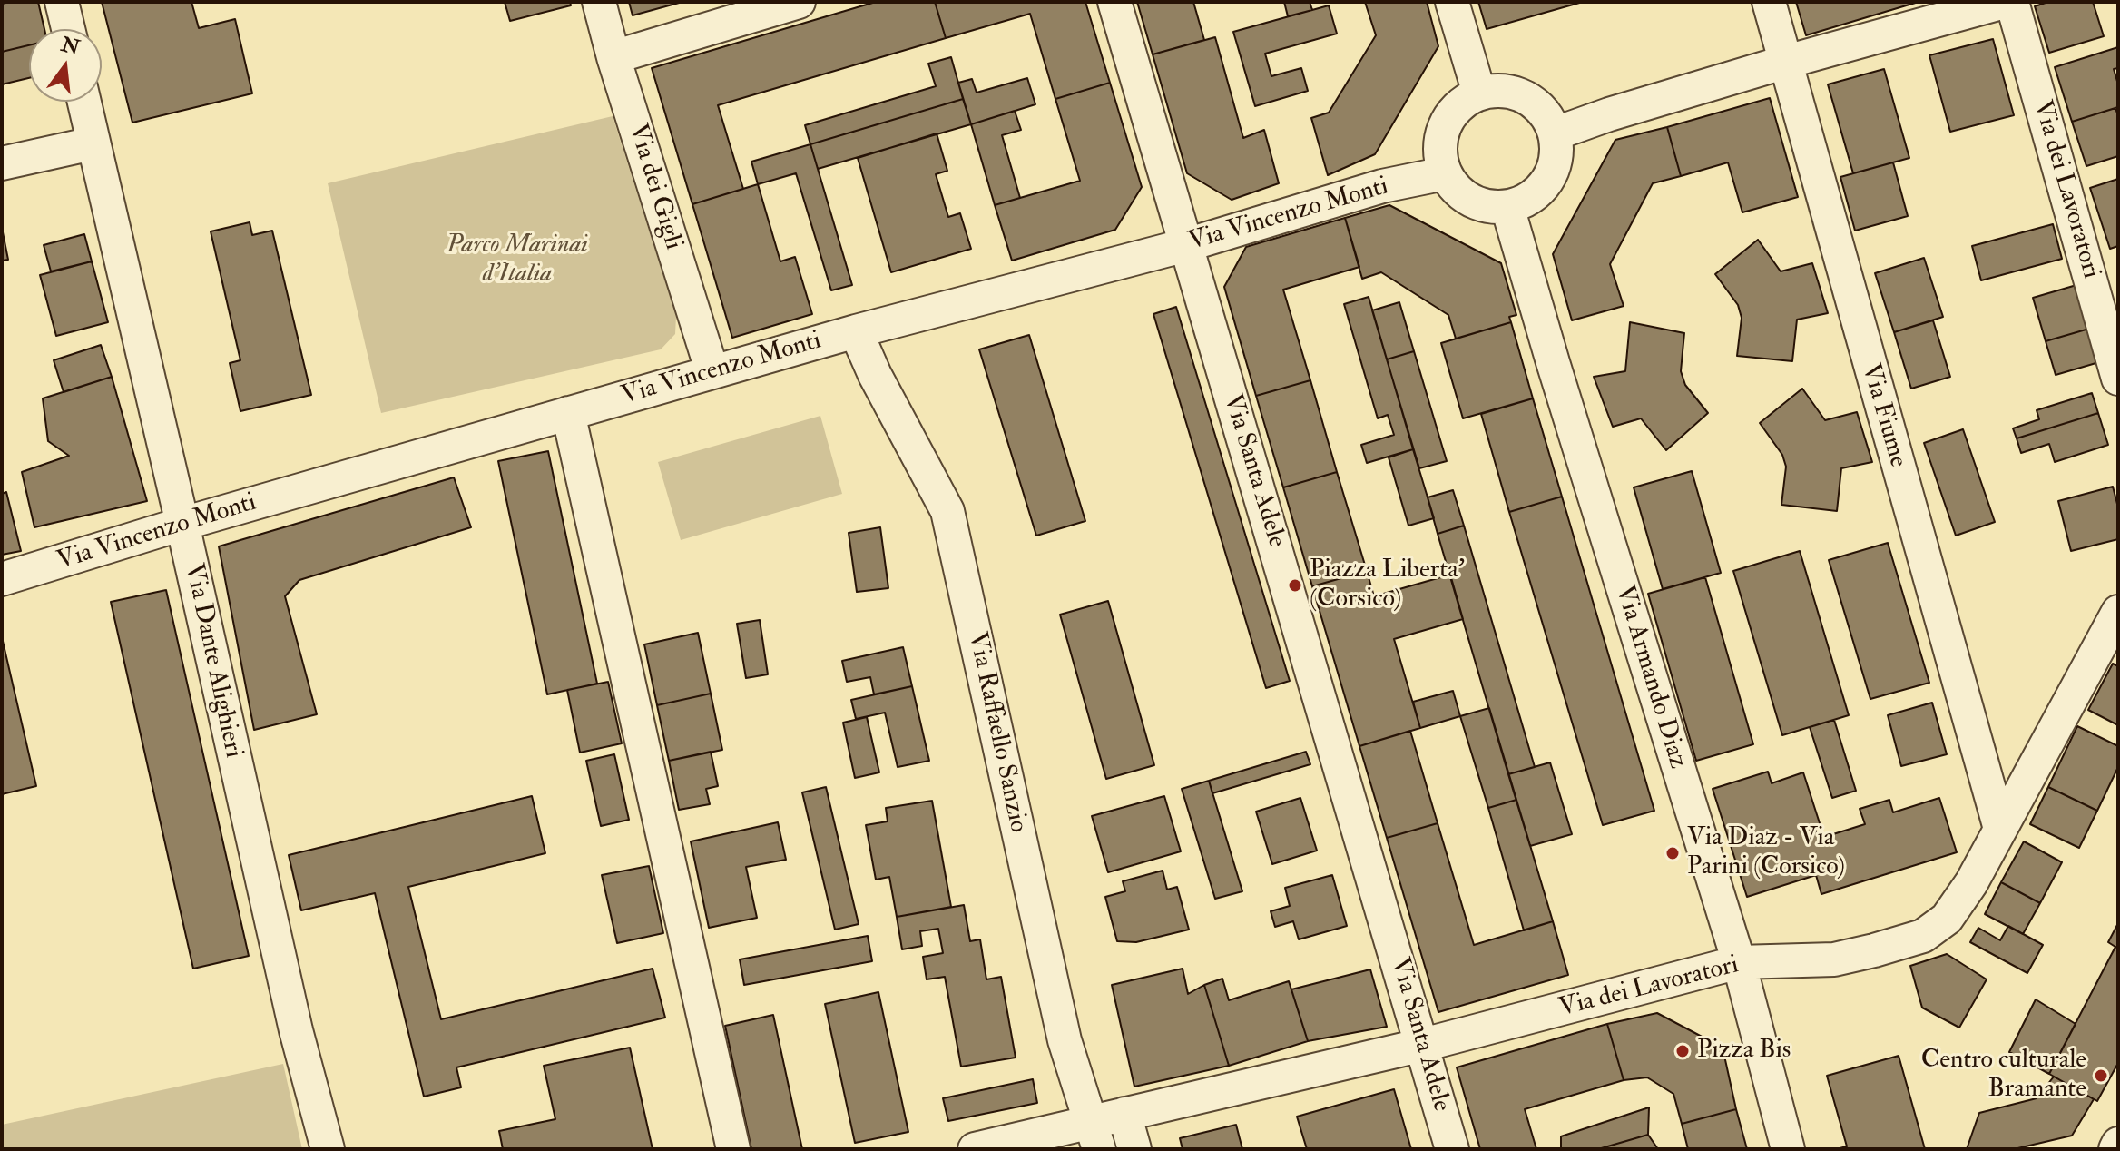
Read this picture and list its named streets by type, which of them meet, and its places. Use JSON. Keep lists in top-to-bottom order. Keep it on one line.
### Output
{"streets":{"street":["Via dei Gigli","Via dei Lavoratori","Via Vincenzo Monti","Via Fiume","Via Santa Adele","Via Dante Alighieri","Via Armando Diaz","Via Raffaello Sanzio"]},"crossings":[["Via dei Gigli","Via Vincenzo Monti"],["Via dei Lavoratori","Via Fiume"],["Via dei Lavoratori","Via Santa Adele"],["Via dei Lavoratori","Via Armando Diaz"],["Via dei Lavoratori","Via Raffaello Sanzio"],["Via Vincenzo Monti","Via Santa Adele"],["Via Vincenzo Monti","Via Dante Alighieri"],["Via Vincenzo Monti","Via Armando Diaz"],["Via Vincenzo Monti","Via Raffaello Sanzio"]],"parks":["Parco Marinai d’Italia"],"places":["Piazza Liberta' (Corsico)","Via Diaz - Via Parini (Corsico)","Pizza Bis","Centro culturale Bramante"],"north":"top"}
